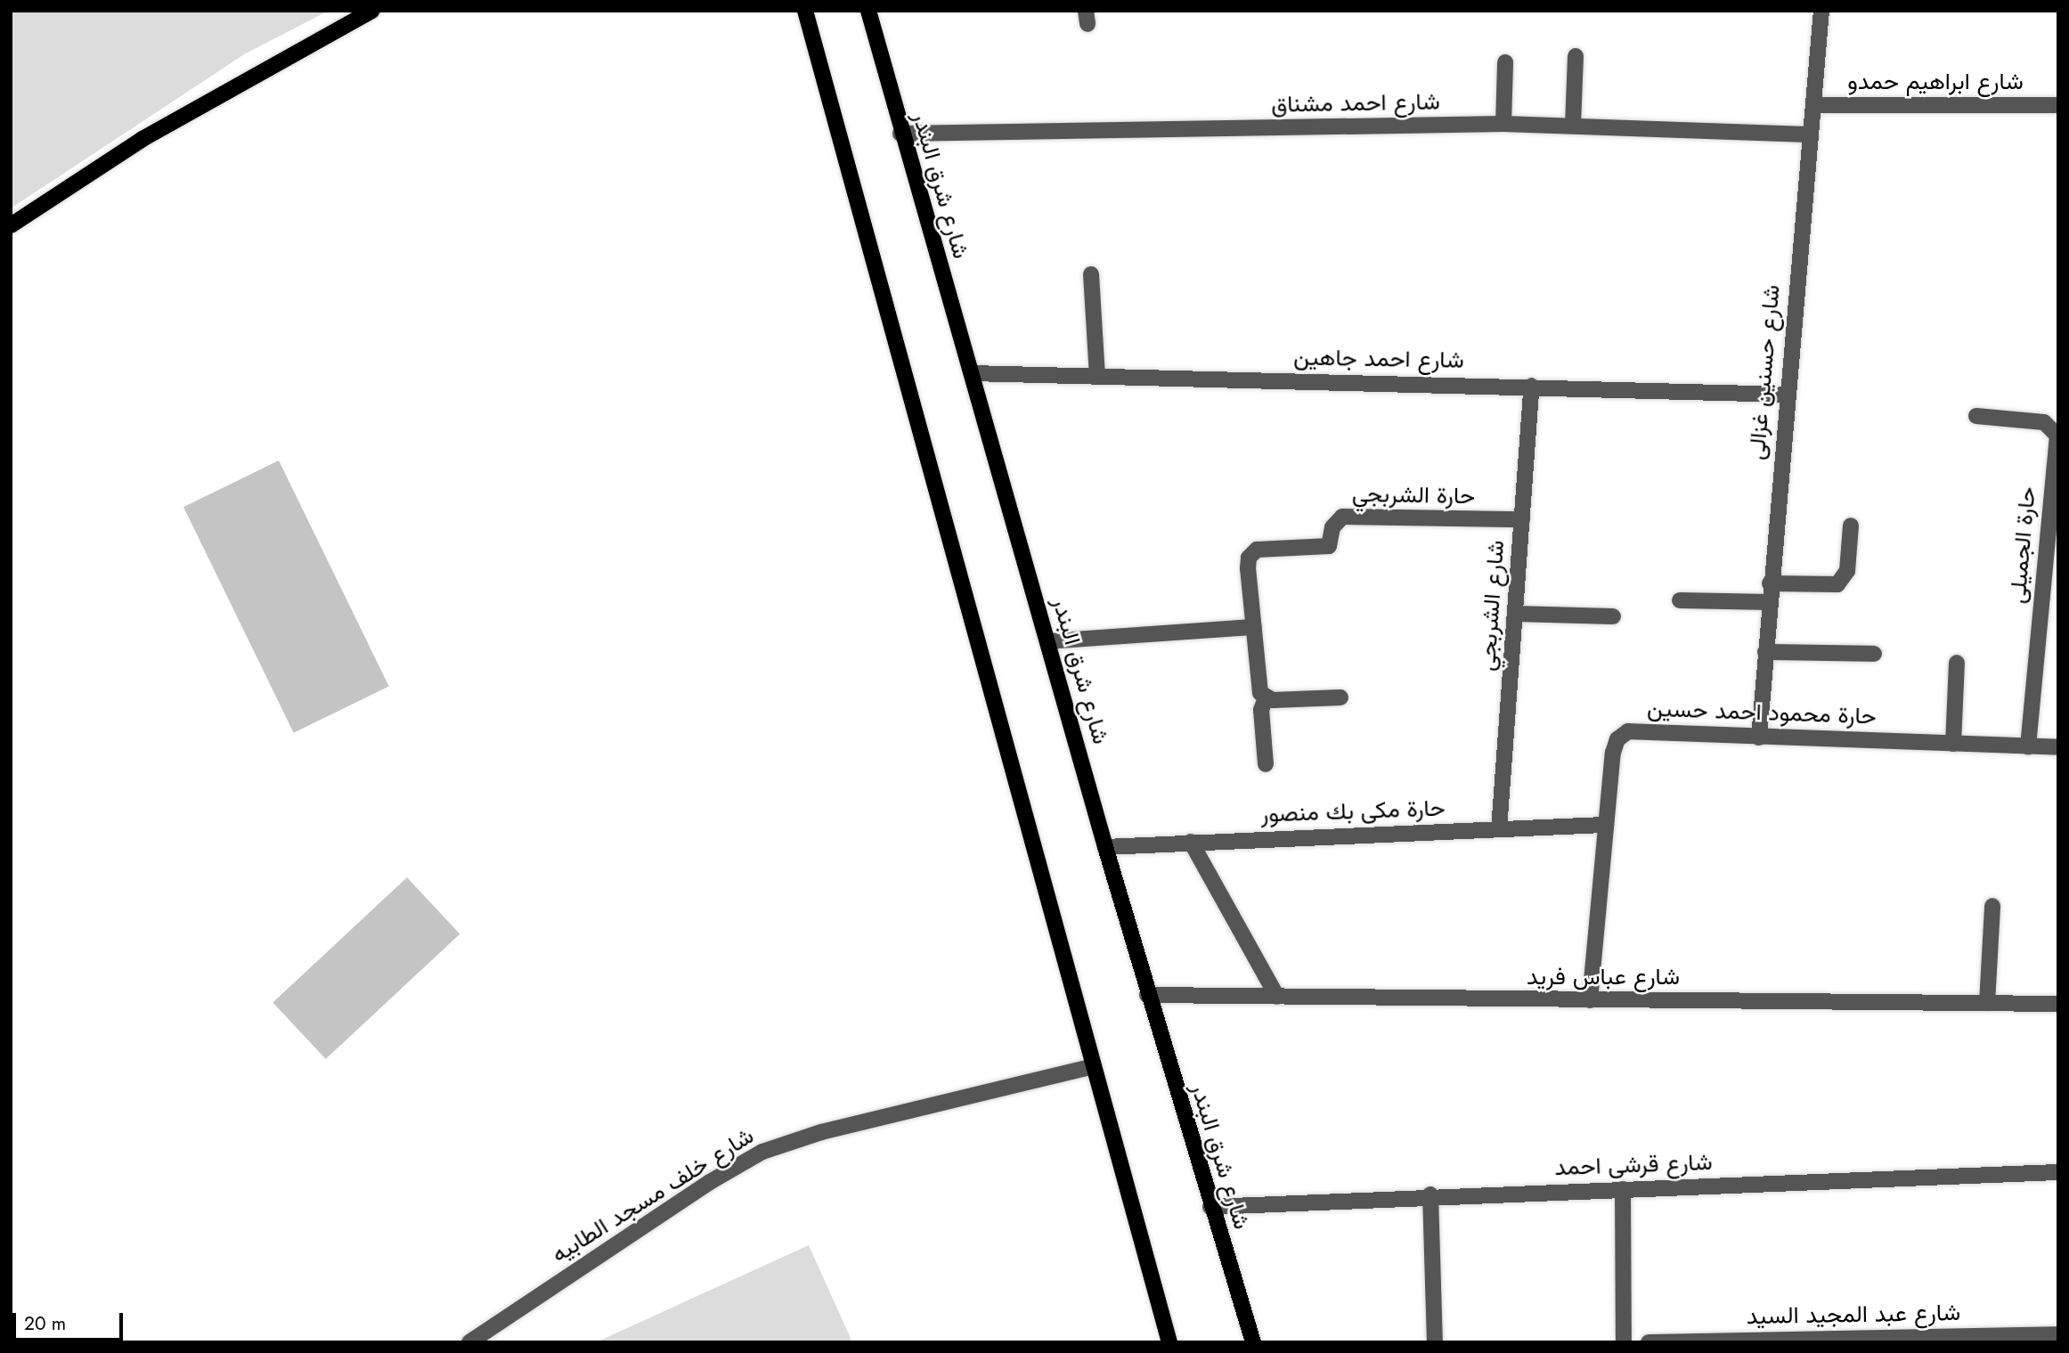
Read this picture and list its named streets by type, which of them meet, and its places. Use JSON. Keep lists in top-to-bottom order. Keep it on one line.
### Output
{"streets":{"main road":["شارع شرق البندر"],"street":["شارع ابراهيم حمدو","شارع احمد مشناق","شارع احمد جاهين","شارع حسنين غزالى","حارة الشربجي","حارة الجميلى","شارع الشربجي","حارة محمود احمد حسين","حارة مكى بك منصور","شارع عباس فريد","شارع قرشى احمد","شارع خلف مسجد الطابيه","شارع عبد المجيد السيد"]},"crossings":[["شارع ابراهيم حمدو","شارع حسنين غزالى"],["شارع احمد مشناق","شارع شرق البندر"],["شارع احمد مشناق","شارع حسنين غزالى"],["شارع شرق البندر","شارع احمد جاهين"],["شارع شرق البندر","حارة مكى بك منصور"],["شارع شرق البندر","شارع عباس فريد"],["شارع شرق البندر","شارع قرشى احمد"],["شارع احمد جاهين","شارع حسنين غزالى"],["شارع احمد جاهين","شارع الشربجي"],["شارع حسنين غزالى","حارة محمود احمد حسين"],["حارة الشربجي","شارع الشربجي"],["حارة الجميلى","حارة محمود احمد حسين"],["شارع الشربجي","حارة مكى بك منصور"],["حارة محمود احمد حسين","حارة مكى بك منصور"],["حارة محمود احمد حسين","شارع عباس فريد"]],"scale_bar":"20 m"}
